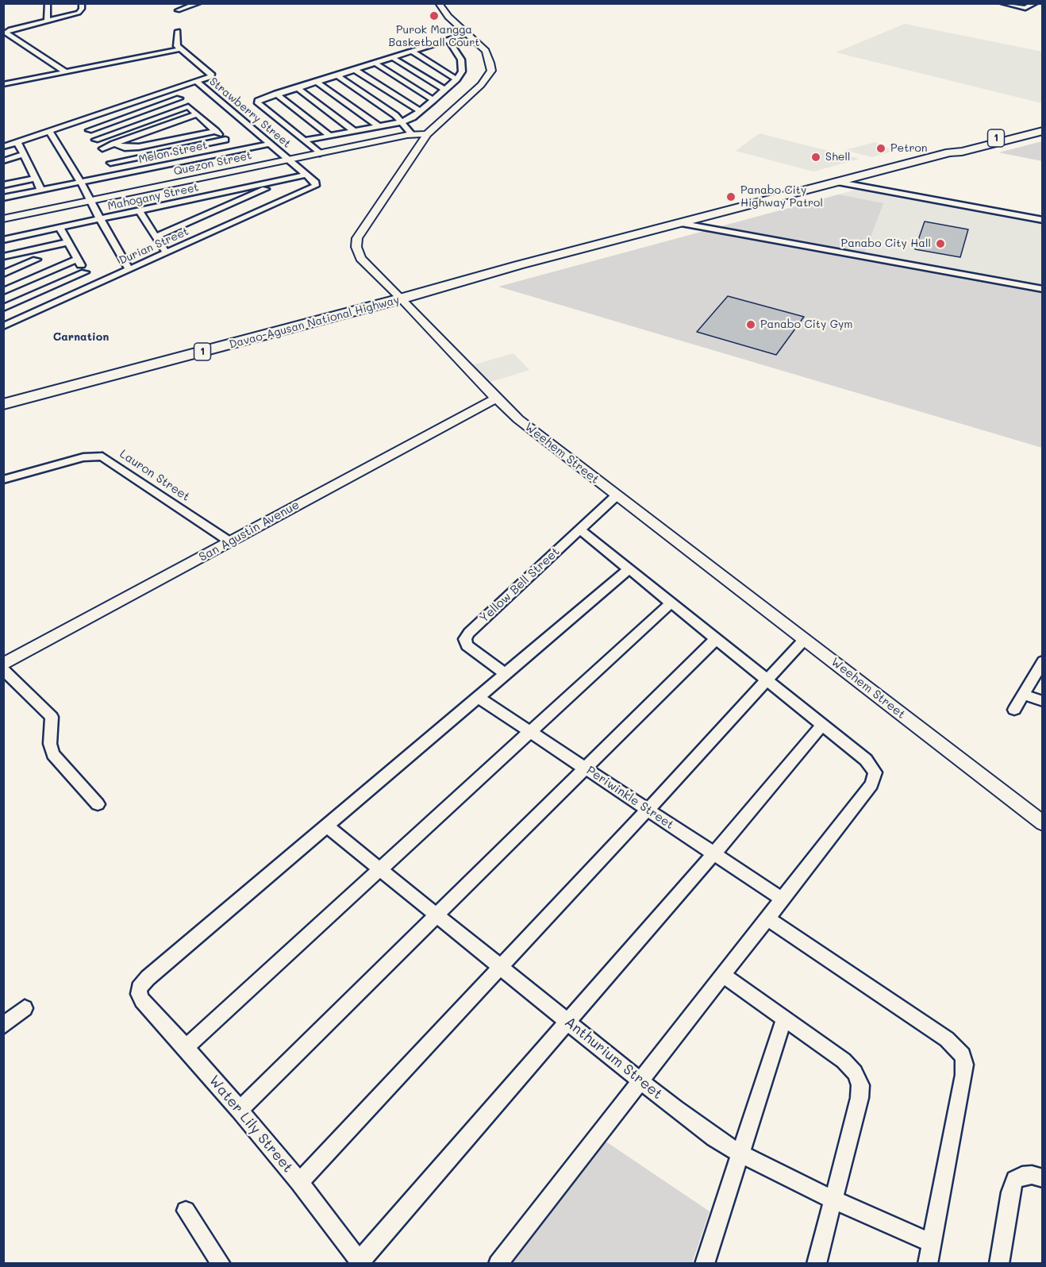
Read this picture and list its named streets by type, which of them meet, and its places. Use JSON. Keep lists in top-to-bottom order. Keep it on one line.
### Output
{"streets":{"highway":["1","Davao-Agusan National Highway"],"street":["Strawberry Street","Melon Street","Quezon Street","Mahogany Street","Durian Street","Weehem Street","Lauron Street","San Agustin Avenue","Yellow Bell Street","Periwinkle Street","Anthurium Street","Water Lily Street"]},"crossings":[["Strawberry Street","Melon Street"],["Strawberry Street","Quezon Street"],["Strawberry Street","Mahogany Street"],["Strawberry Street","Durian Street"],["Quezon Street","Weehem Street"],["Davao-Agusan National Highway","Weehem Street"],["Weehem Street","San Agustin Avenue"],["Weehem Street","Yellow Bell Street"],["Lauron Street","San Agustin Avenue"],["Anthurium Street","Water Lily Street"]],"districts":["Carnation"],"places":["Purok Mangga Basketball Court","Petron","Shell","Panabo City Highway Patrol","Panabo City Hall","Panabo City Gym"]}
